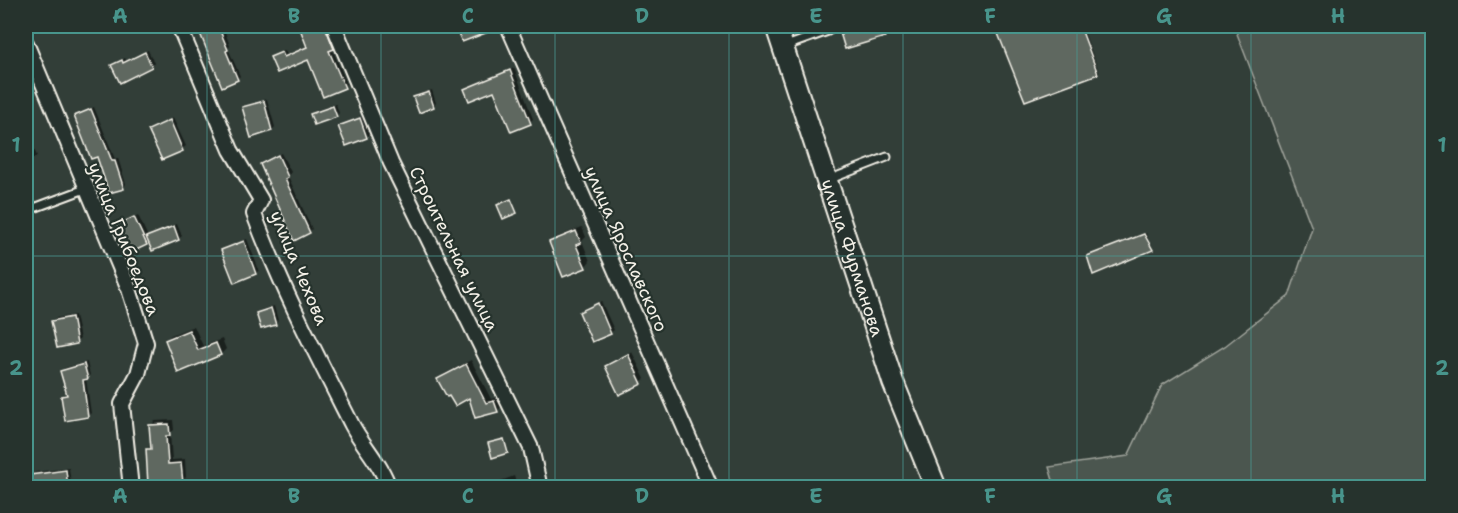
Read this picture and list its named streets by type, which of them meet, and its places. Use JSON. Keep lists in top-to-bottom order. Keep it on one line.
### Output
{"streets":{"main road":["улица Фурманова"],"street":["улица Грибоедова","Строительная улица","улица Ярославского","улица Чехова"]},"grid":{"columns":["A","B","C","D","E","F","G","H"],"rows":["1","2"]}}
